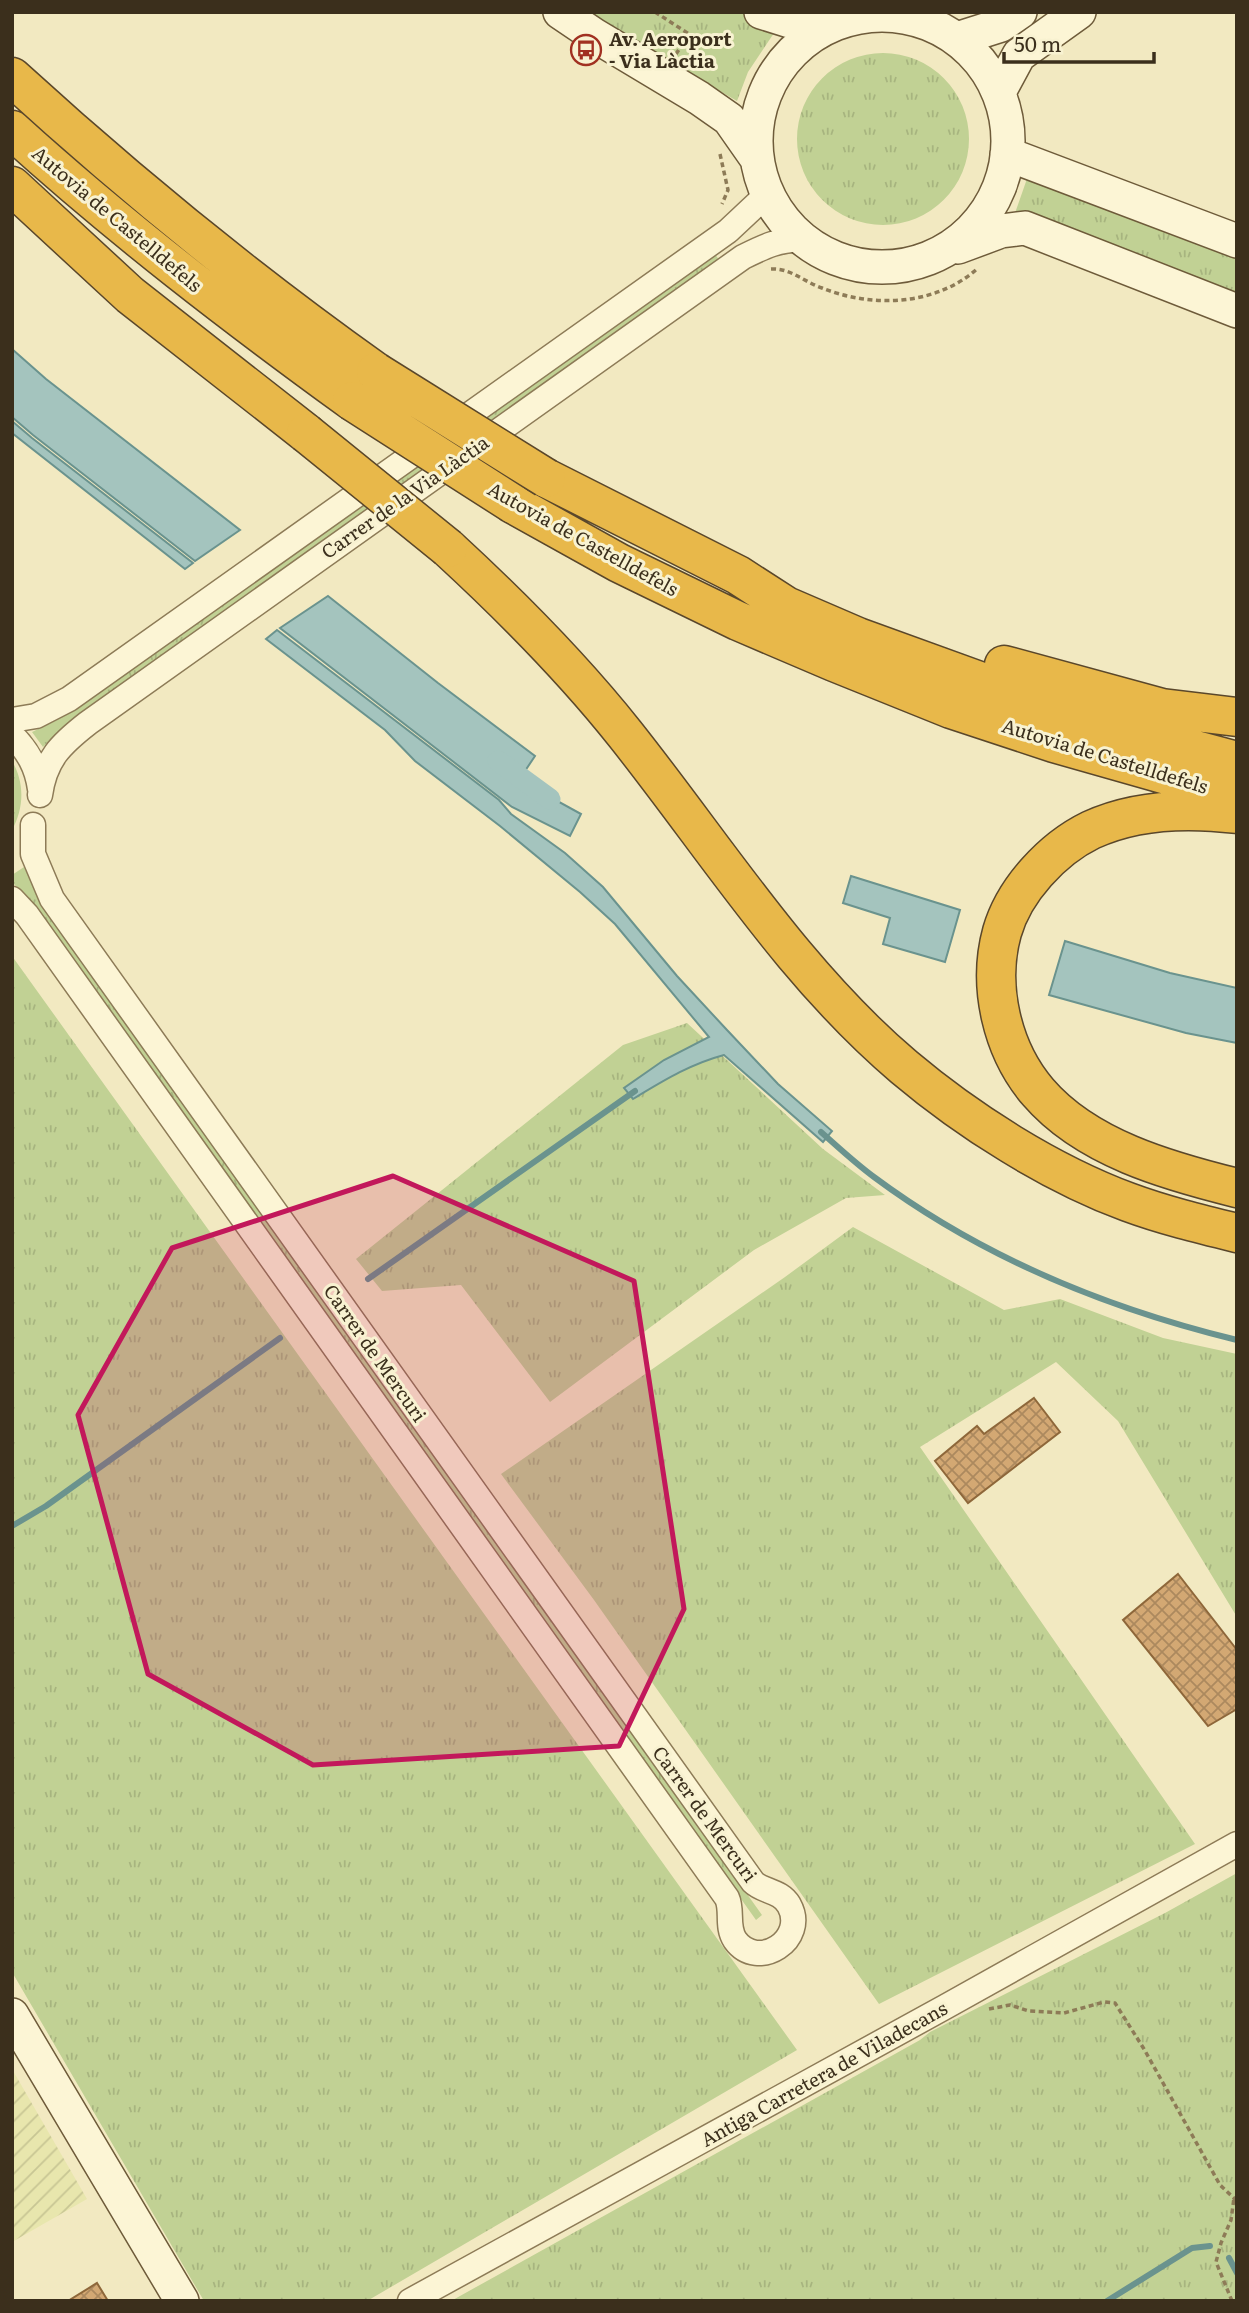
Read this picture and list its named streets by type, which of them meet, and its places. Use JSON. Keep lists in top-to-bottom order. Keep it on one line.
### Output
{"streets":{"highway":["Autovia de Castelldefels"],"street":["Carrer de la Via Làctia","Carrer de Mercuri","Antiga Carretera de Viladecans"]},"crossings":[["Carrer de la Via Làctia","Carrer de Mercuri"]],"places":{"bus stop":["Av. Aeroport - Via Làctia"]},"scale_bar":"50 m"}
